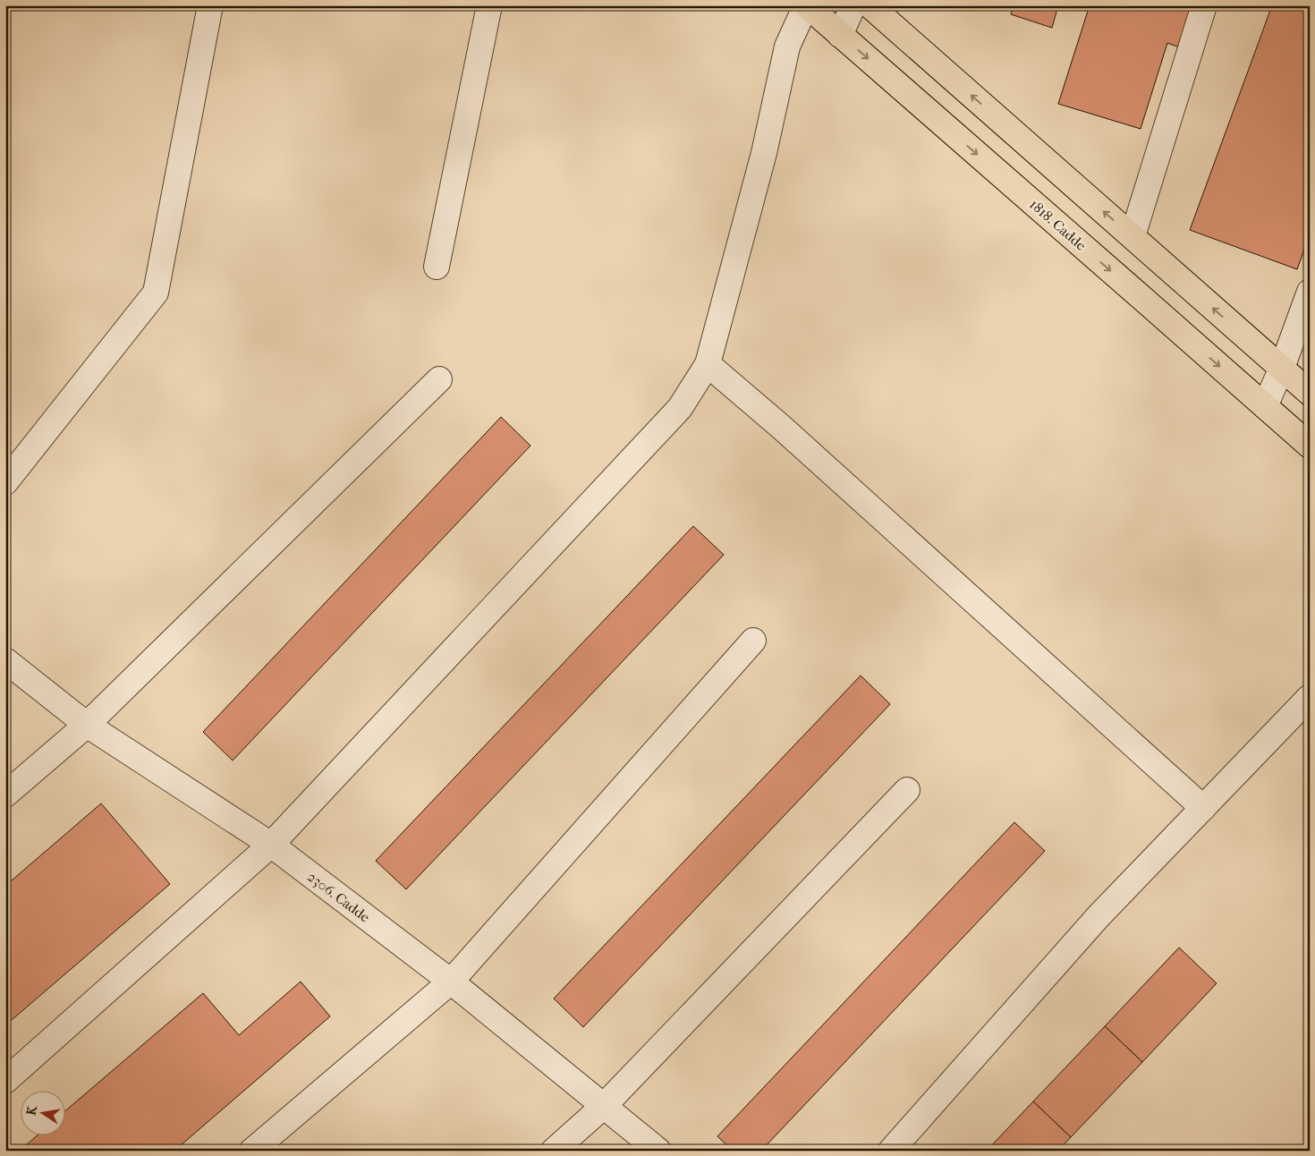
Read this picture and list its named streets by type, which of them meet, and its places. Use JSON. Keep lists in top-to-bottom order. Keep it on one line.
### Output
{"streets":{"main road":["1818. Cadde"],"street":["2306. Cadde"]},"north":"left"}
